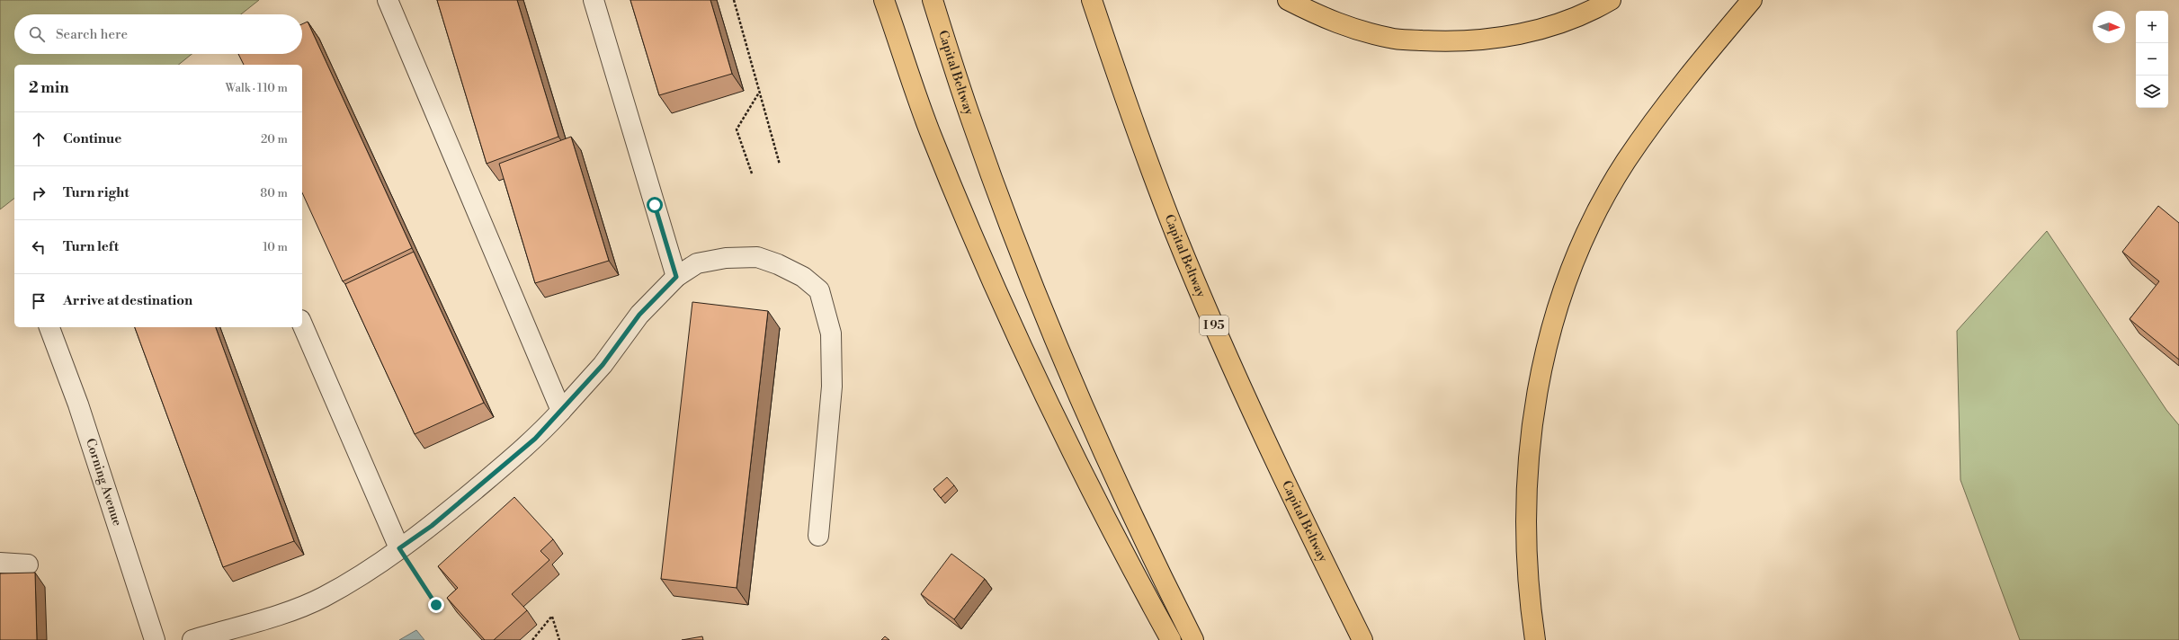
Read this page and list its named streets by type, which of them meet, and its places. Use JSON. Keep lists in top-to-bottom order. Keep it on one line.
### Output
{"streets":{"highway":["Capital Beltway","I 95"],"street":["Corning Avenue"]},"north":"right","page":{"map_buttons":["+","−"],"search":"Search here","heading":["2 min","Walk · 110 m"],"list":[["Continue","20 m"],["Turn right","80 m"],["Turn left","10 m"],"Arrive at destination"]}}
